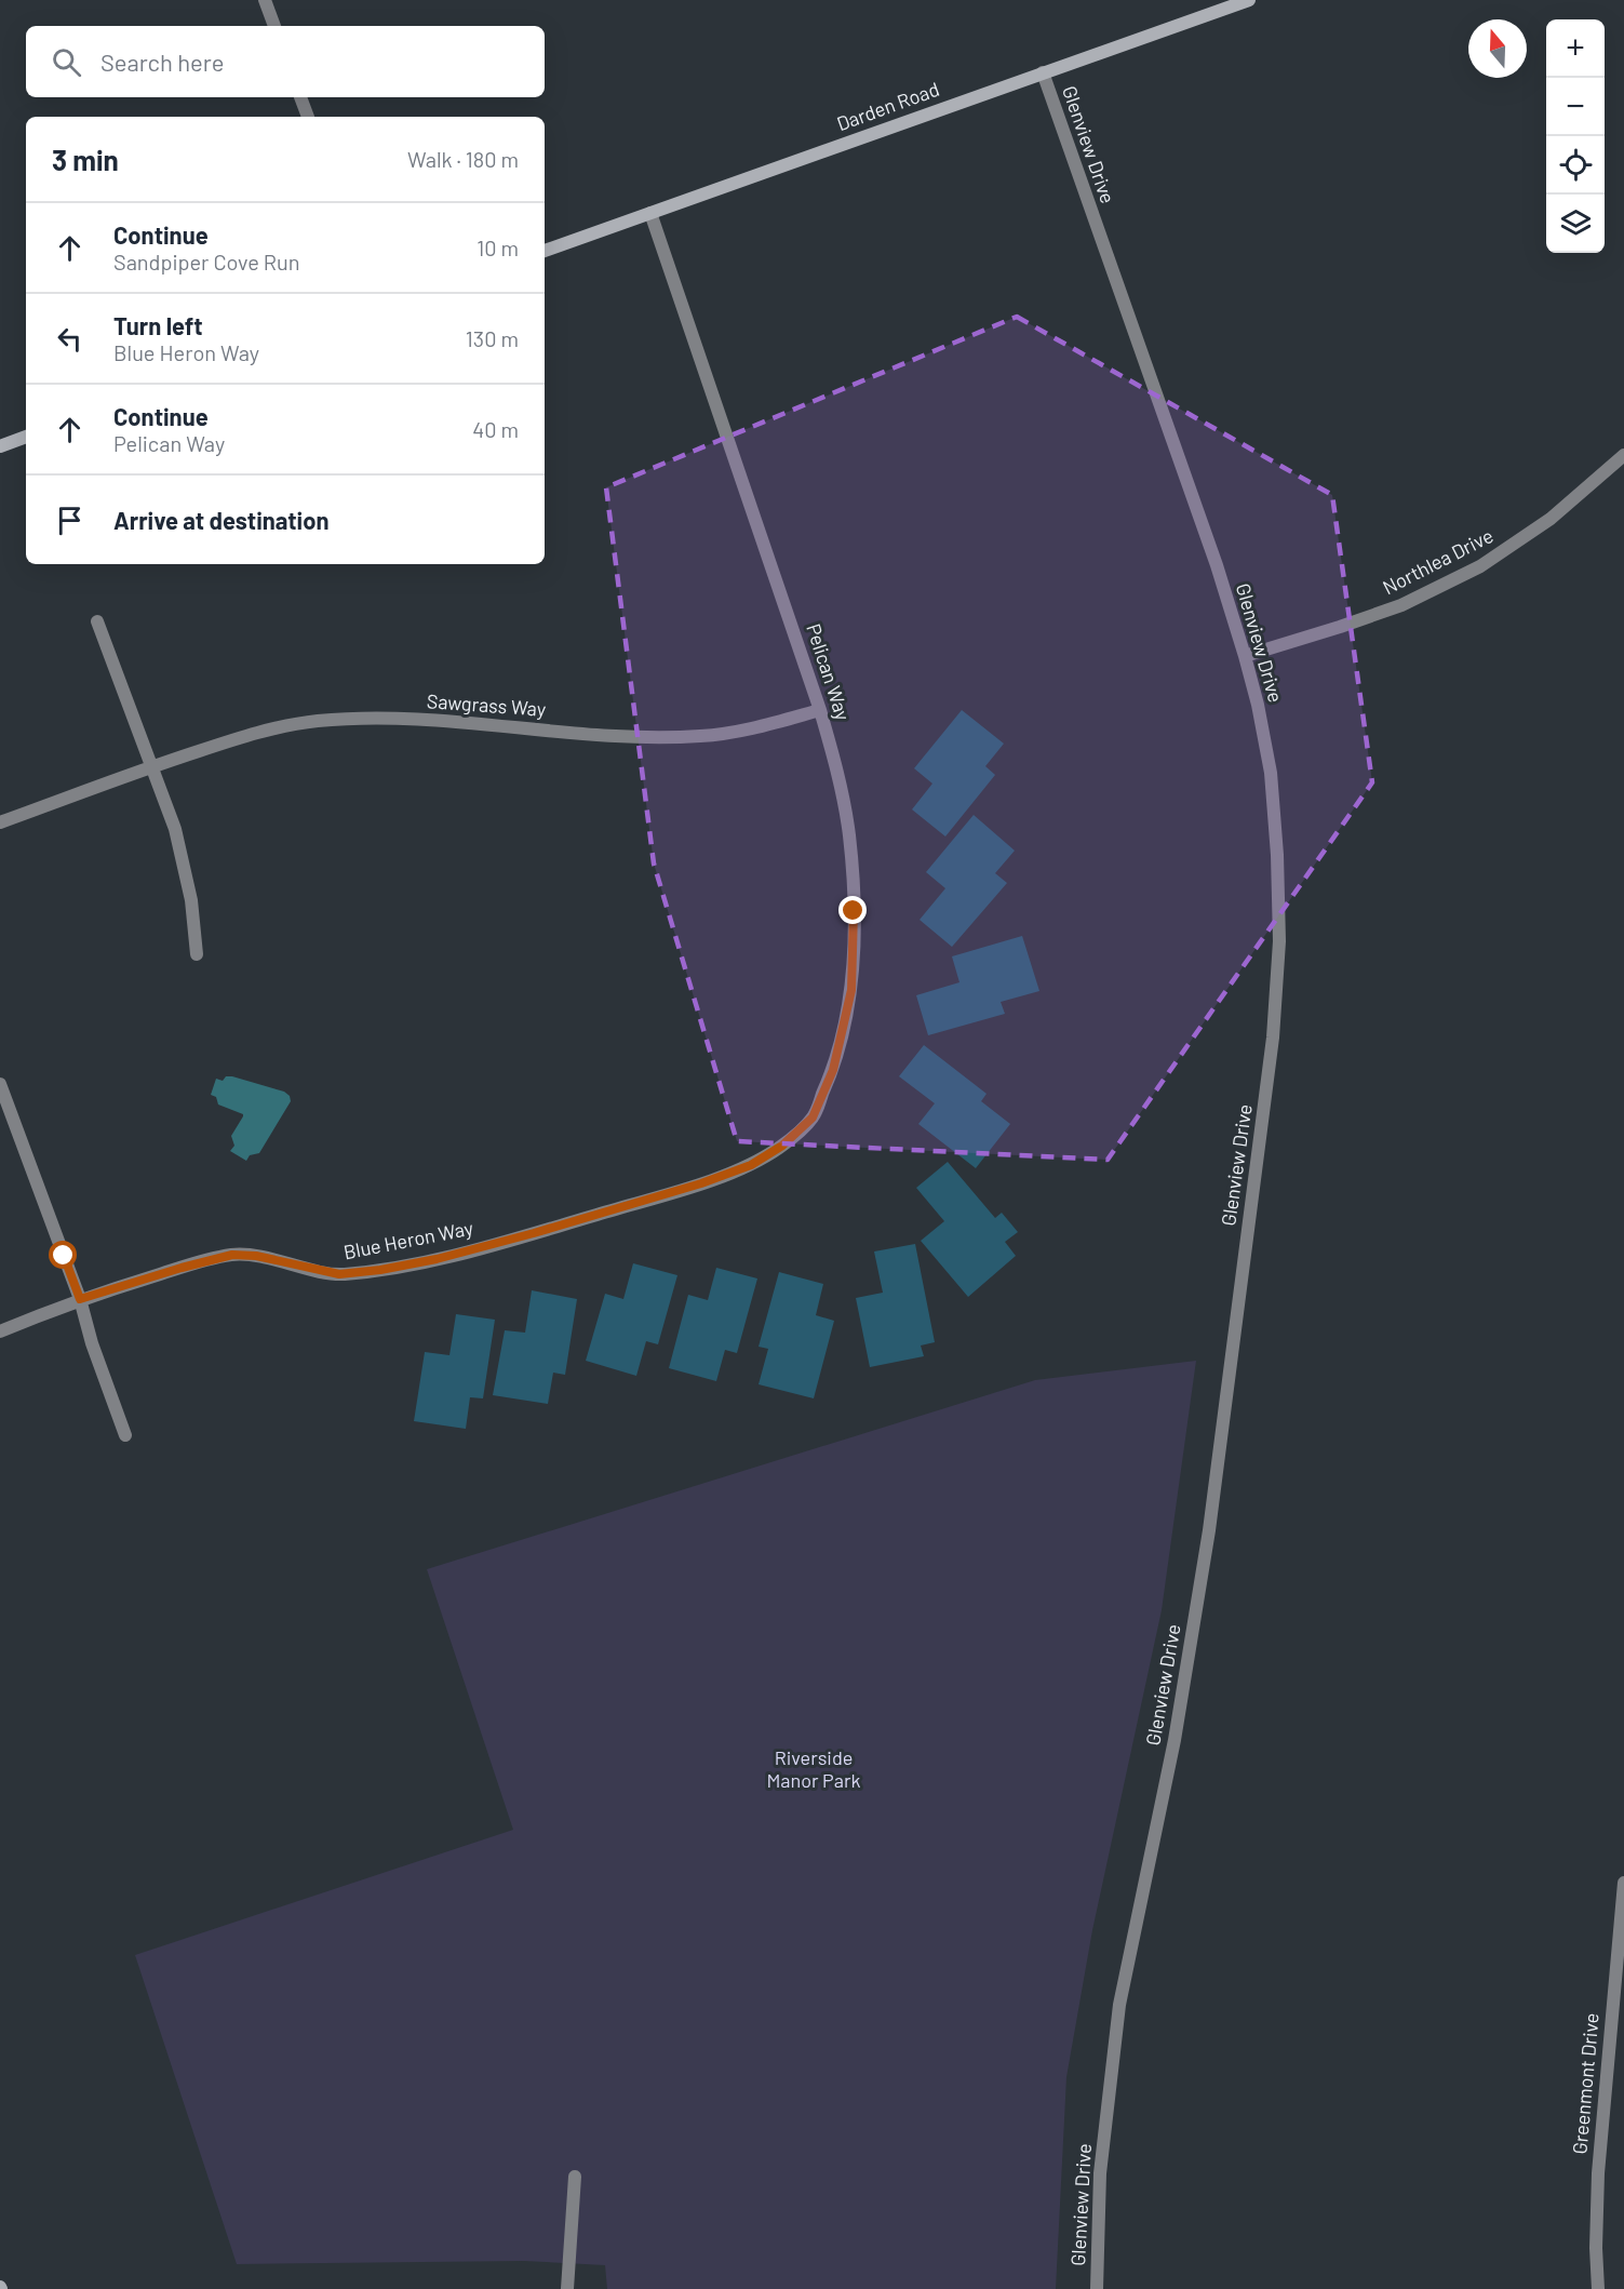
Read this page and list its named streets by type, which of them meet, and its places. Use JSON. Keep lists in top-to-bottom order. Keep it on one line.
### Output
{"streets":{"street":["Darden Road","Glenview Drive","Northlea Drive","Pelican Way","Sawgrass Way","Blue Heron Way","Greenmont Drive"]},"crossings":[["Darden Road","Glenview Drive"],["Darden Road","Pelican Way"],["Glenview Drive","Northlea Drive"],["Pelican Way","Sawgrass Way"],["Pelican Way","Blue Heron Way"]],"parks":["Riverside Manor Park"],"north":"top","page":{"map_buttons":["+","−"],"search":"Search here","heading":["3 min","Walk · 180 m"],"list":[["Continue","Sandpiper Cove Run","10 m"],["Turn left","Blue Heron Way","130 m"],["Continue","Pelican Way","40 m"],"Arrive at destination"]}}
